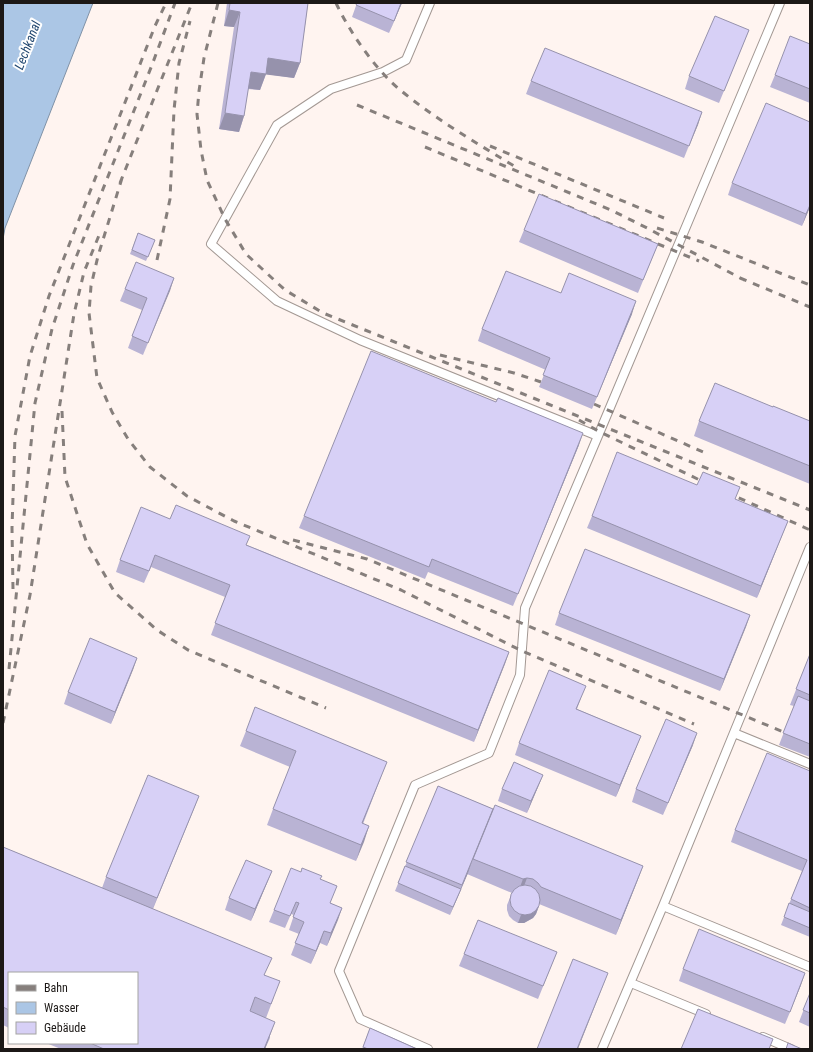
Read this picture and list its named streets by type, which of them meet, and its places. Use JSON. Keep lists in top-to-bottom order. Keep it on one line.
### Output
{"water":["Lechkanal"],"legend":["Bahn","Wasser","Gebäude"]}
